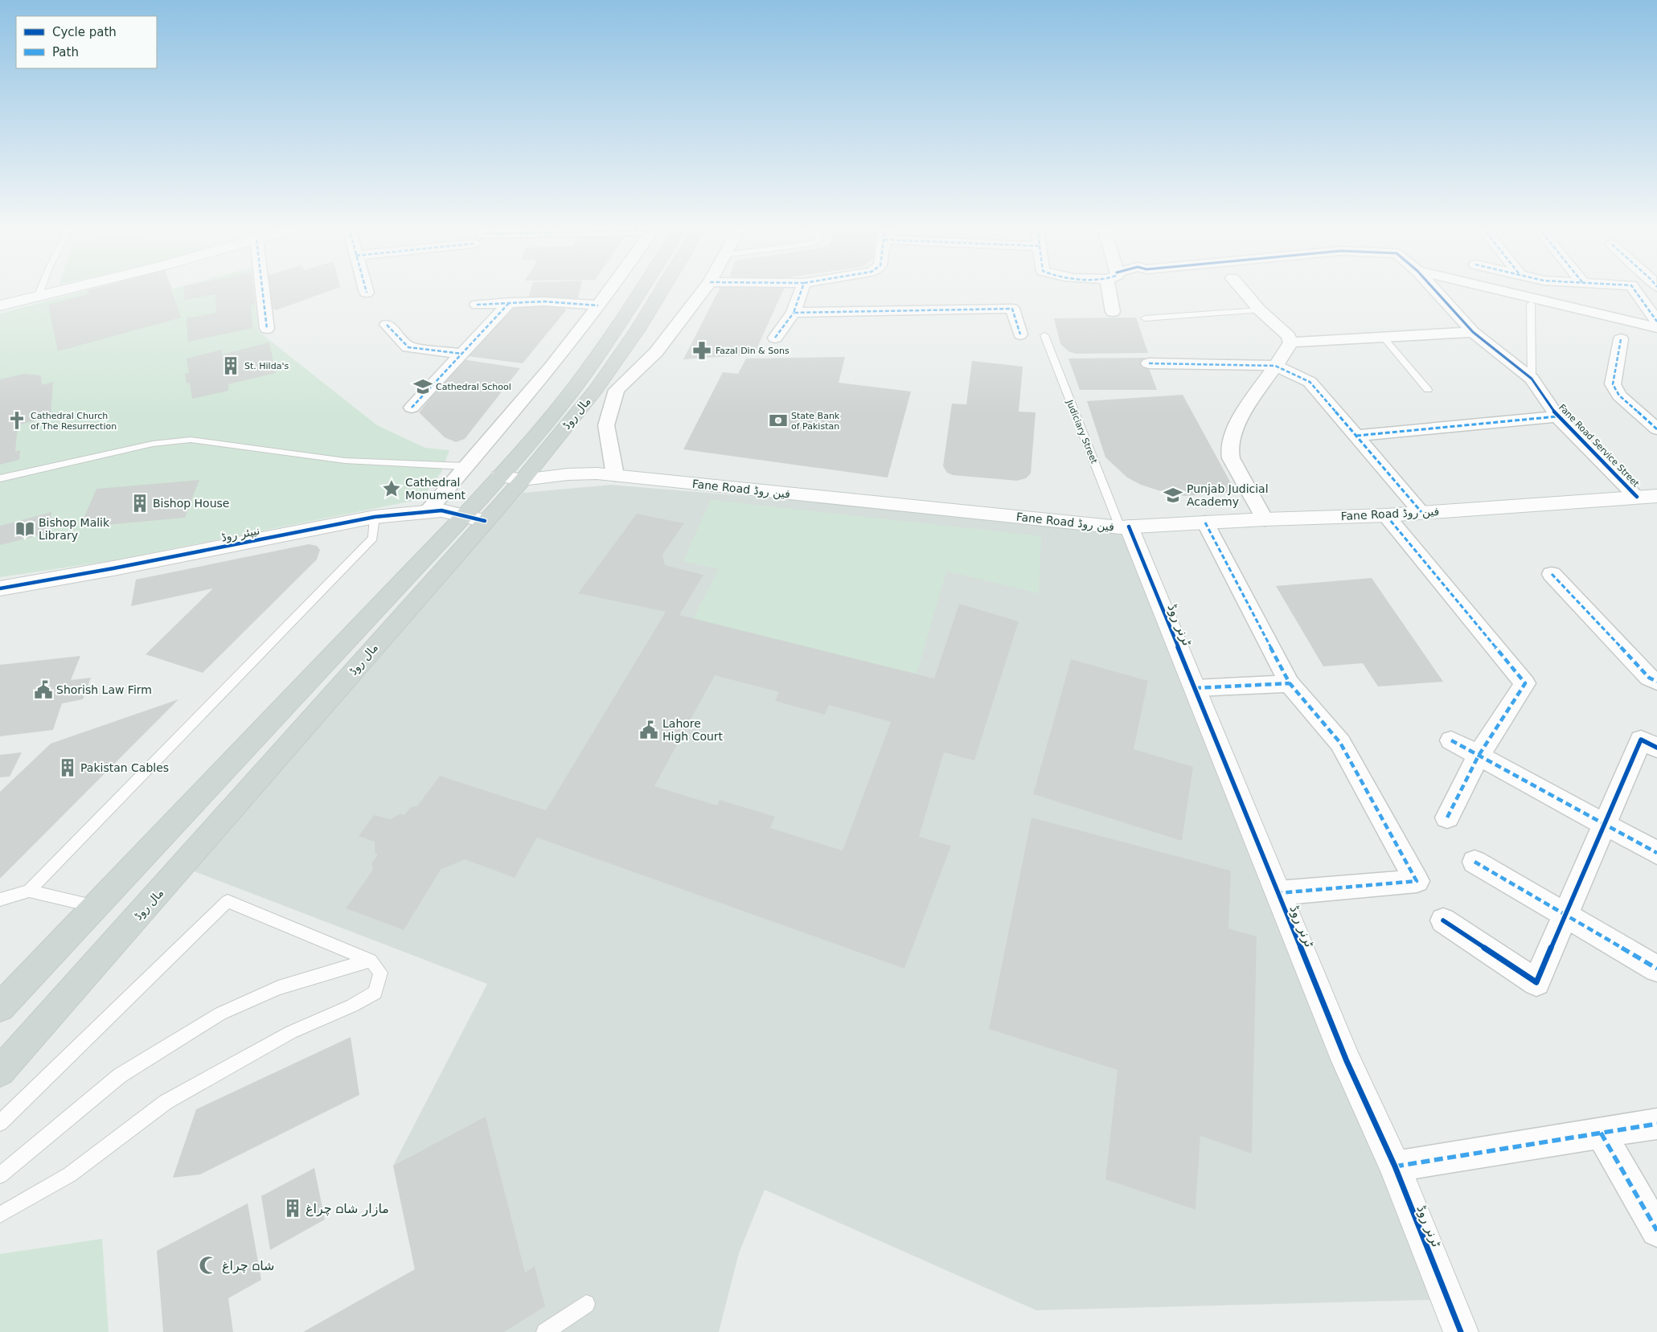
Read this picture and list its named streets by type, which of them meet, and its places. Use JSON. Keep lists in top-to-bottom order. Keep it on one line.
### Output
{"streets":{"main road":["مال روڈ","Fane Road فین روڈ","نیپئر روڈ","ٹرنر روڈ"],"street":["Fane Road Service Street"],"lane":["Judiciary Street"]},"crossings":[["مال روڈ","Fane Road فین روڈ"],["مال روڈ","نیپئر روڈ"],["Judiciary Street","Fane Road فین روڈ"],["Judiciary Street","ٹرنر روڈ"],["Fane Road Service Street","Fane Road فین روڈ"],["Fane Road فین روڈ","ٹرنر روڈ"]],"places":{"pharmacy":["Fazal Din & Sons"],"building":["St. Hilda's","Bishop House","Pakistan Cables","مازار شاہ چراغ"],"school or university":["Cathedral School","Punjab Judicial Academy"],"church":["Cathedral Church of The Resurrection"],"bank":["State Bank of Pakistan"],"place":["Cathedral Monument"],"library":["Bishop Malik Library"],"public building":["Shorish Law Firm","Lahore High Court"],"mosque":["شاہ چراغ"]},"legend":["Cycle path","Path"]}
